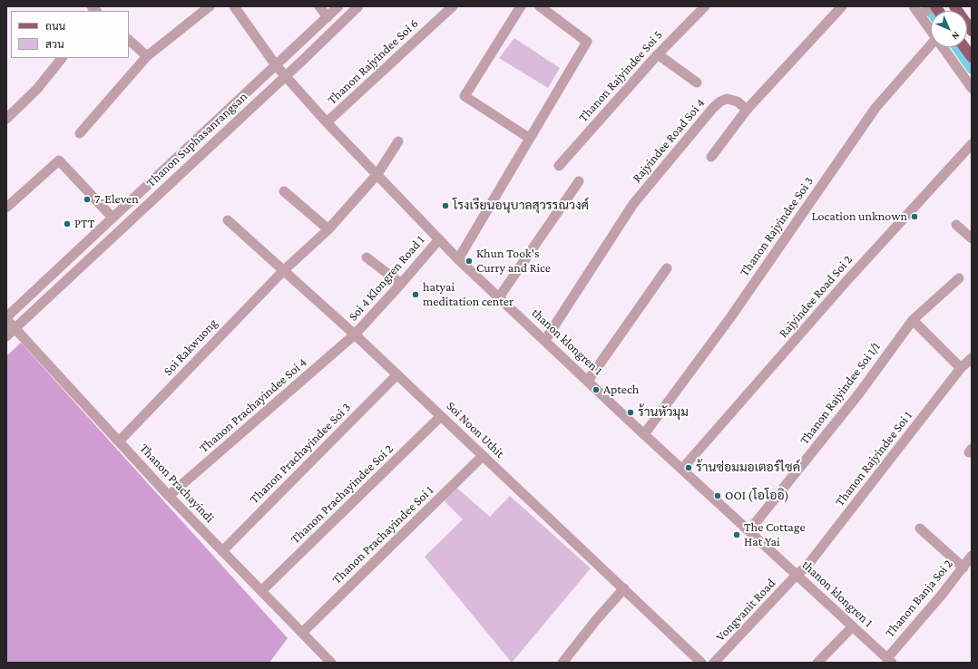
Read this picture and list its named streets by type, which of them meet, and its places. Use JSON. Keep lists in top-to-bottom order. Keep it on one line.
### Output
{"streets":{"street":["Thanon Rajyindee Soi 6","Thanon Rajyindee Soi 5","Thanon Suphasanrangsan","Rajyindee Road Soi 4","Thanon Rajyindee Soi 3","Soi 4 Klongren Road 1","Rajyindee Road Soi 2","thanon klongren 1","Soi Rakwuong","Thanon Rajyindee Soi 1/1","Thanon Prachayindee Soi 4","Soi Noon Uthit","Thanon Prachayindee Soi 3","Thanon Rajyindee Soi 1","Thanon Prachayindi","Thanon Prachayindee Soi 2","Thanon Prachayindee Soi 1","Thanon Banja Soi 2","Vongvanit Road"]},"crossings":[["Thanon Rajyindee Soi 6","thanon klongren 1"],["Thanon Suphasanrangsan","thanon klongren 1"],["Thanon Suphasanrangsan","Thanon Prachayindi"],["Rajyindee Road Soi 4","thanon klongren 1"],["Thanon Rajyindee Soi 3","thanon klongren 1"],["Soi 4 Klongren Road 1","thanon klongren 1"],["Soi 4 Klongren Road 1","Thanon Prachayindee Soi 4"],["Soi 4 Klongren Road 1","Soi Noon Uthit"],["Rajyindee Road Soi 2","thanon klongren 1"],["thanon klongren 1","Soi Rakwuong"],["thanon klongren 1","Thanon Rajyindee Soi 1/1"],["thanon klongren 1","Thanon Rajyindee Soi 1"],["thanon klongren 1","Thanon Banja Soi 2"],["thanon klongren 1","Vongvanit Road"],["Soi Rakwuong","Soi Noon Uthit"],["Soi Rakwuong","Thanon Prachayindi"],["Thanon Prachayindee Soi 4","Soi Noon Uthit"],["Thanon Prachayindee Soi 4","Thanon Prachayindi"],["Soi Noon Uthit","Thanon Prachayindee Soi 3"],["Soi Noon Uthit","Thanon Prachayindee Soi 2"],["Soi Noon Uthit","Thanon Prachayindee Soi 1"],["Thanon Prachayindee Soi 3","Thanon Prachayindi"],["Thanon Rajyindee Soi 1","Vongvanit Road"],["Thanon Prachayindi","Thanon Prachayindee Soi 2"],["Thanon Prachayindi","Thanon Prachayindee Soi 1"]],"places":["7-Eleven","โรงเรียนอนุบาลสุวรรณวงศ์","Location unknown","PTT","Khun Took's Curry and Rice","hatyai meditation center","Aptech","ร้านหัวมุม","ร้านซ่อมมอเตอร์ไซค์","OOI (โอโออิ)","The Cottage Hat Yai"],"legend":["ถนน","สวน"],"north":"bottom right"}
